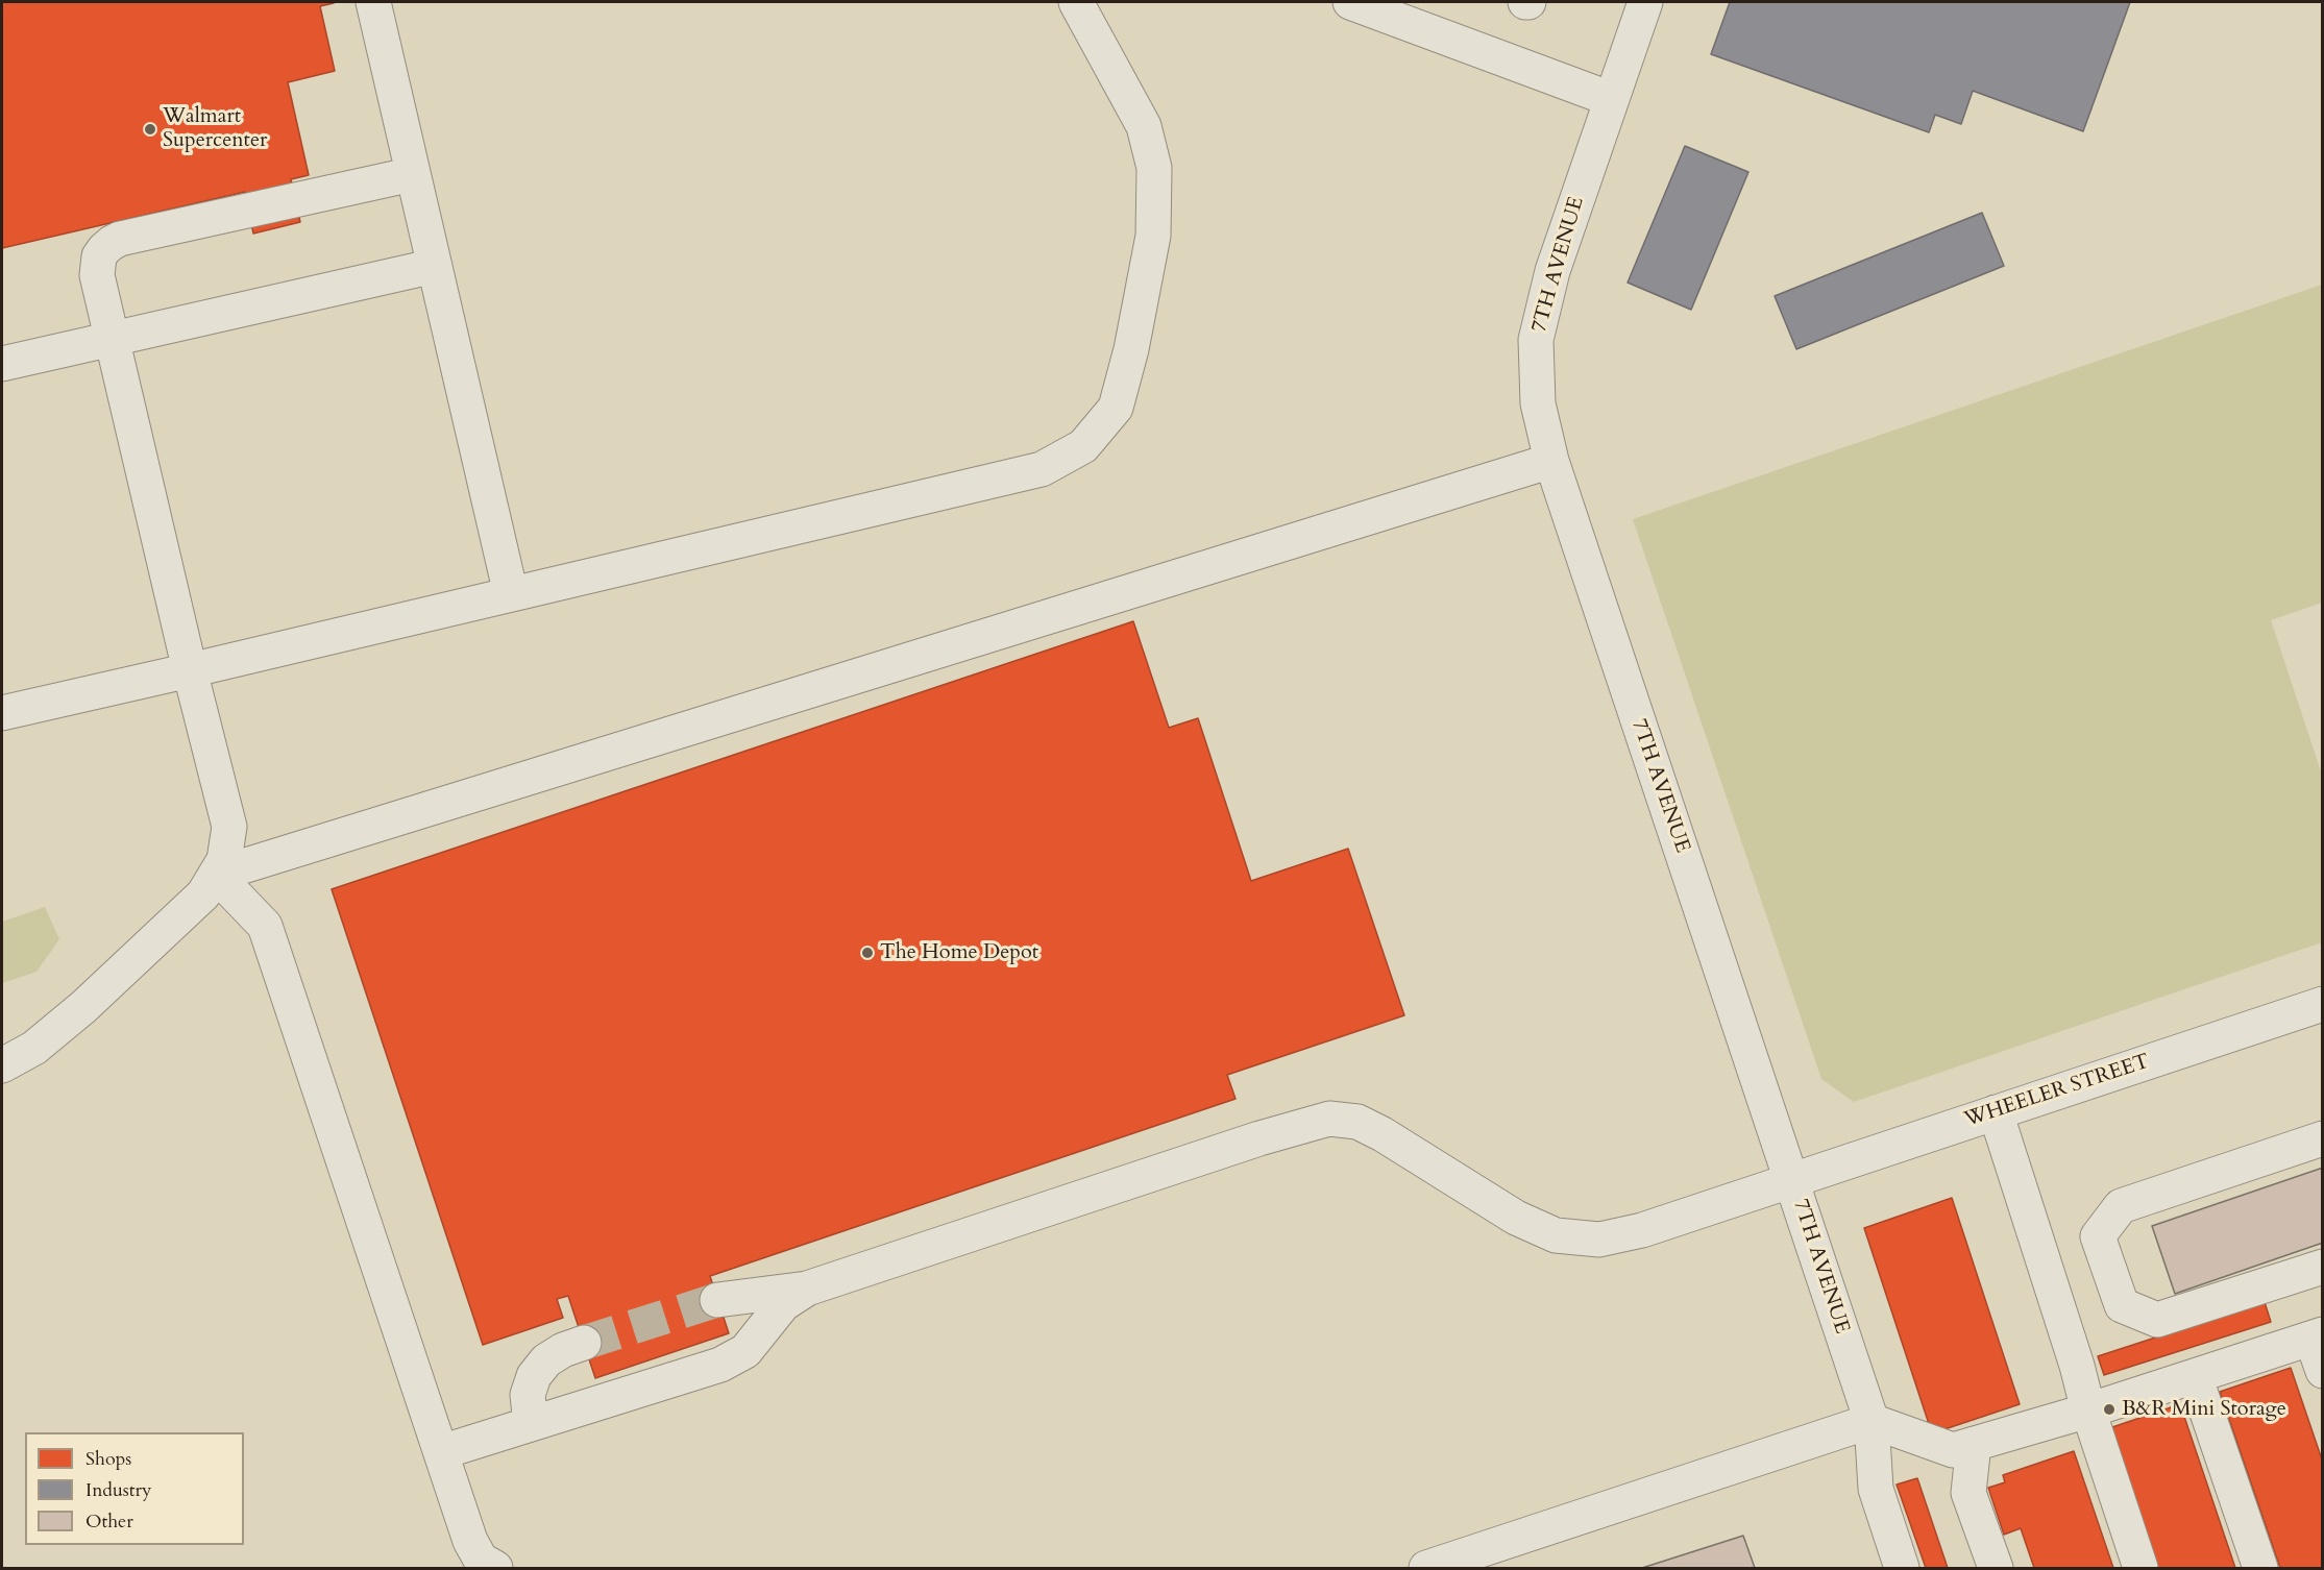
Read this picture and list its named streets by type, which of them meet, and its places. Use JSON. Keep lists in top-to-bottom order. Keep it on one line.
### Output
{"streets":{"street":["7TH AVENUE","WHEELER STREET"]},"crossings":[["7TH AVENUE","WHEELER STREET"]],"places":["Walmart Supercenter","The Home Depot","B&R Mini Storage"],"legend":["Shops","Industry","Other"]}
